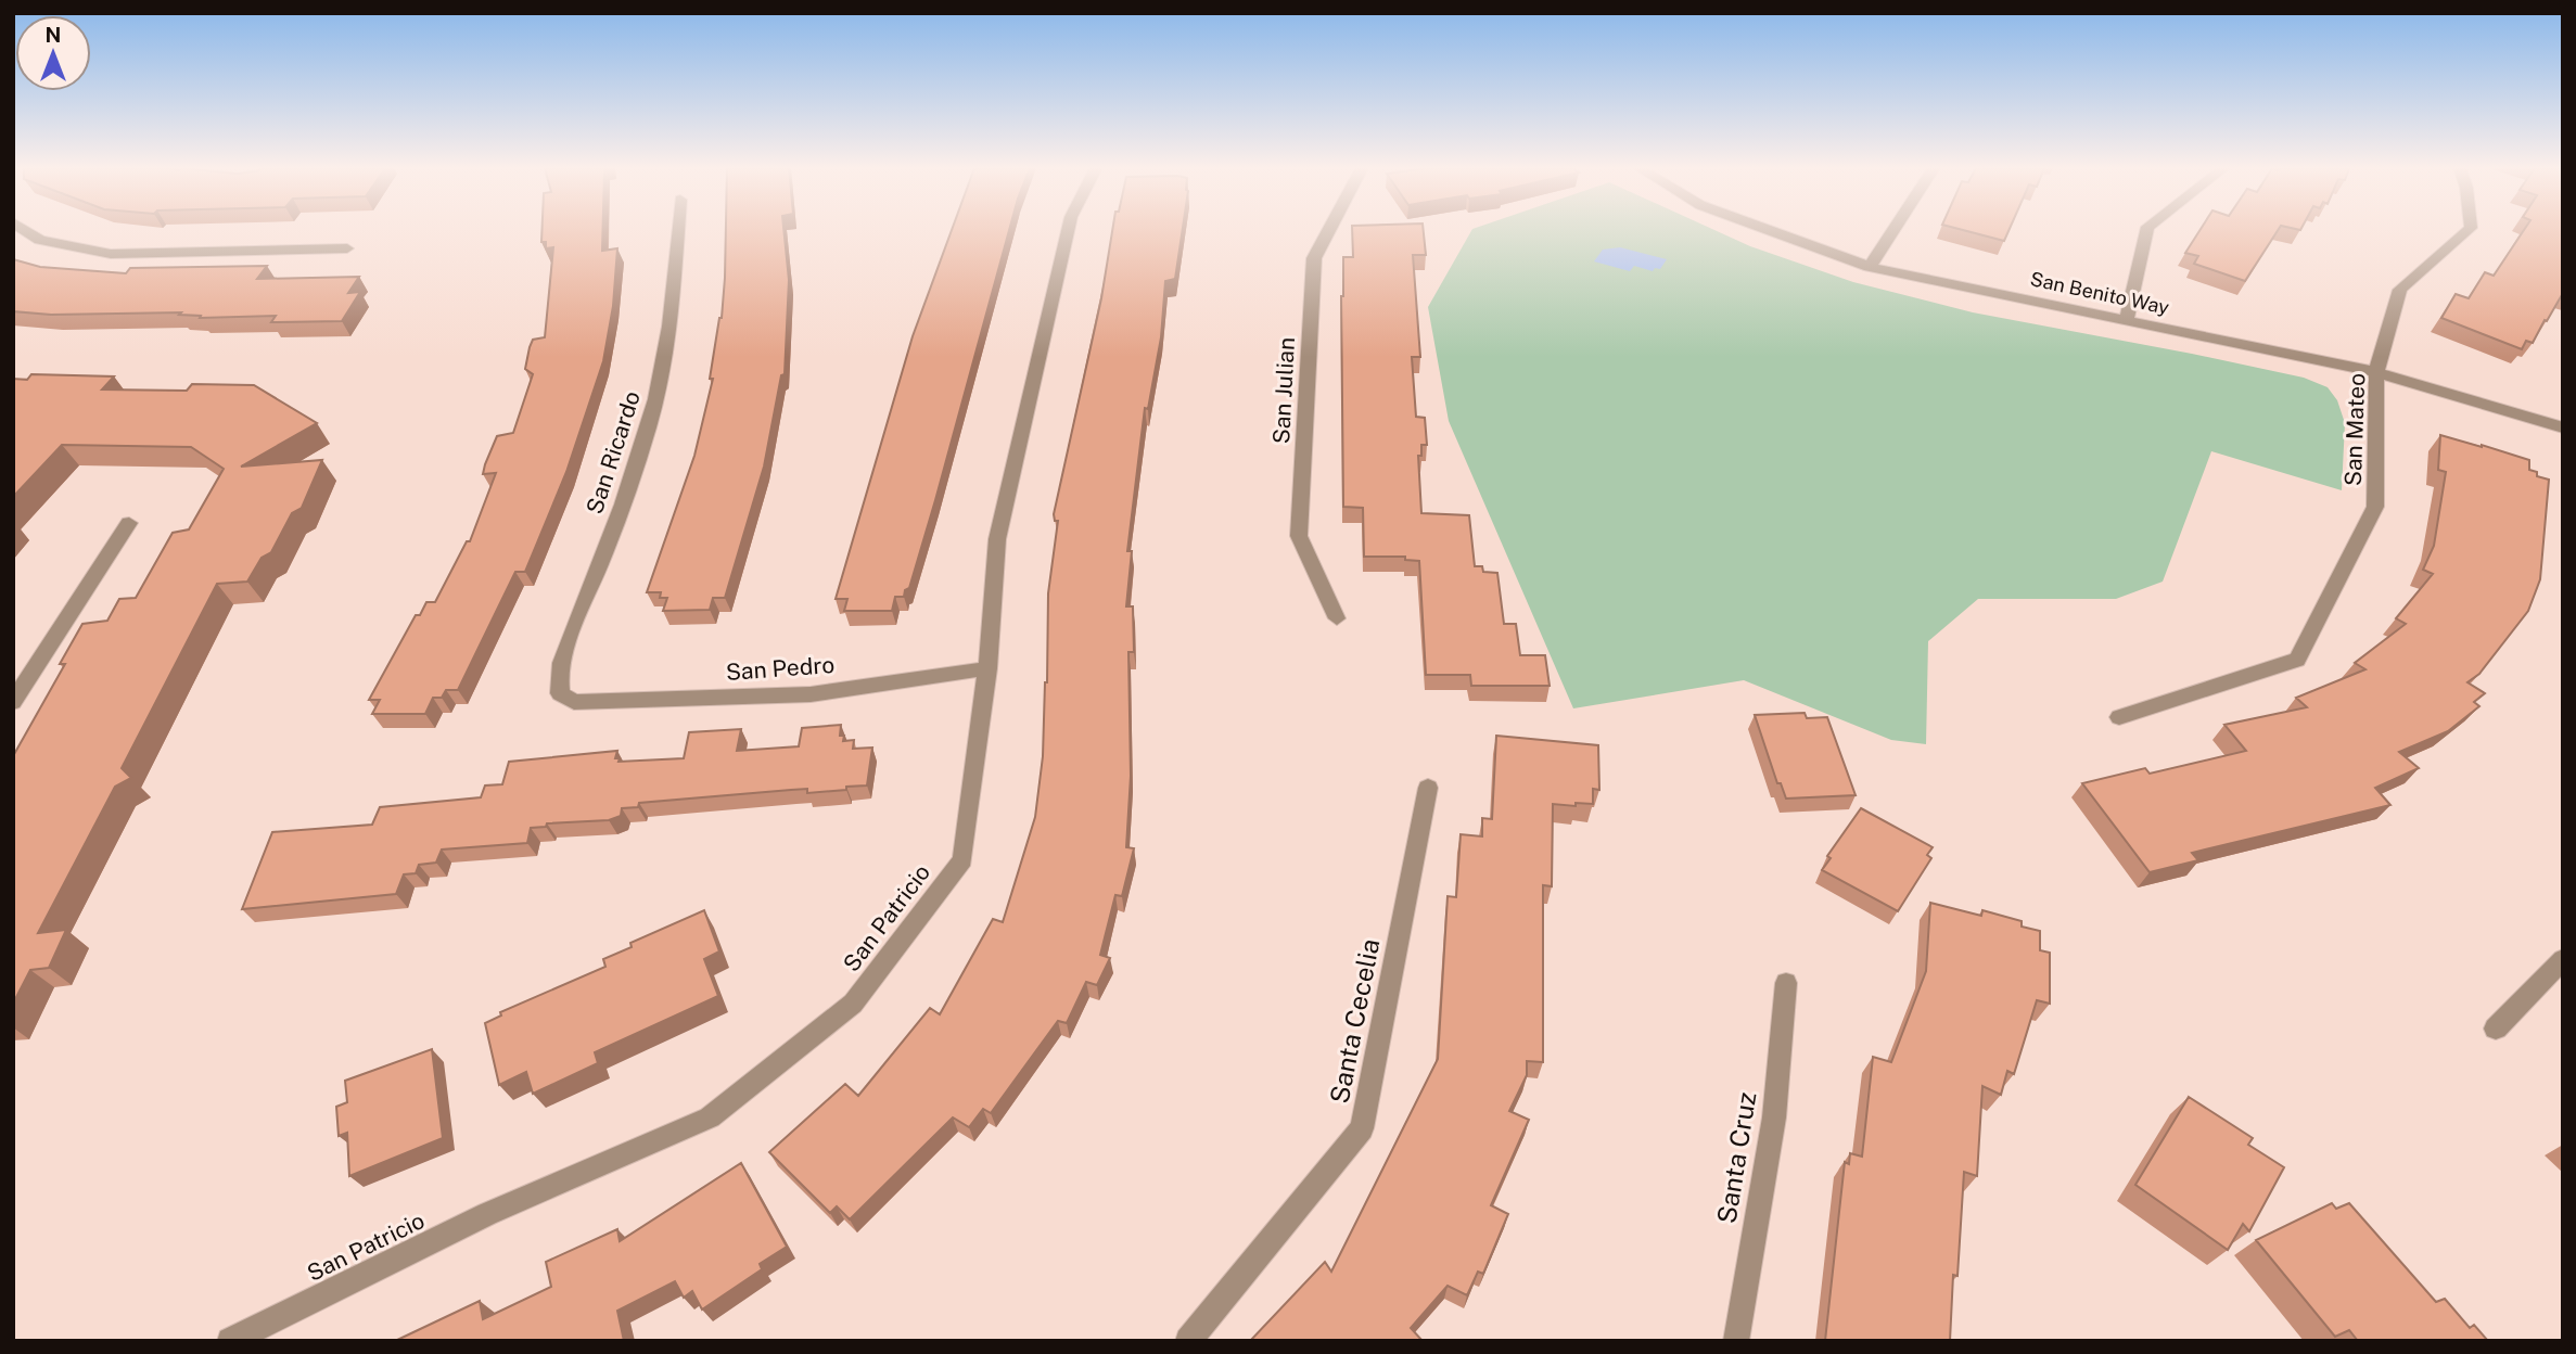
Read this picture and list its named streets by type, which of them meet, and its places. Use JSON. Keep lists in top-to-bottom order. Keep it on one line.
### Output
{"streets":{"street":["San Benito Way","San Julian","San Mateo","San Ricardo","San Pedro","San Patricio","Santa Cecelia","Santa Cruz"]},"crossings":[["San Benito Way","San Mateo"],["San Ricardo","San Pedro"],["San Pedro","San Patricio"]],"north":"top"}
